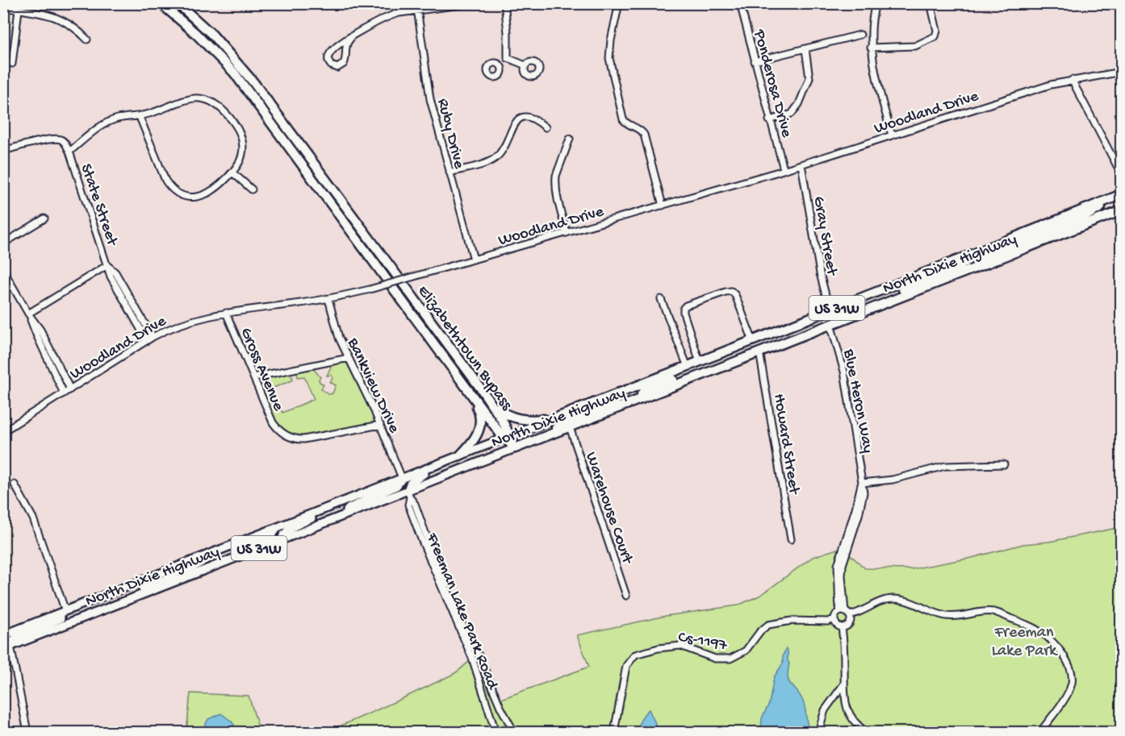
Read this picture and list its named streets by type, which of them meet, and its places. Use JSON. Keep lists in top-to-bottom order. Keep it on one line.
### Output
{"streets":{"highway":["North Dixie Highway","US 31W","Elizabethtown Bypass"],"street":["Ponderosa Drive","Woodland Drive","Ruby Drive","State Street","Gray Street","Gross Avenue","Bankview Drive","Blue Heron Way","Howard Street","Warehouse Court","Freeman Lake Park Road","Cs-1197"]},"crossings":[["Ponderosa Drive","Woodland Drive"],["Woodland Drive","Ruby Drive"],["Woodland Drive","State Street"],["Woodland Drive","Gray Street"],["Woodland Drive","Gross Avenue"],["Woodland Drive","Bankview Drive"],["Gray Street","North Dixie Highway"],["North Dixie Highway","US 31W"],["North Dixie Highway","Elizabethtown Bypass"],["North Dixie Highway","Bankview Drive"],["North Dixie Highway","Blue Heron Way"],["North Dixie Highway","Howard Street"],["North Dixie Highway","Warehouse Court"],["North Dixie Highway","Freeman Lake Park Road"],["US 31W","Elizabethtown Bypass"],["Gross Avenue","Bankview Drive"]],"parks":["Freeman Lake Park"]}
